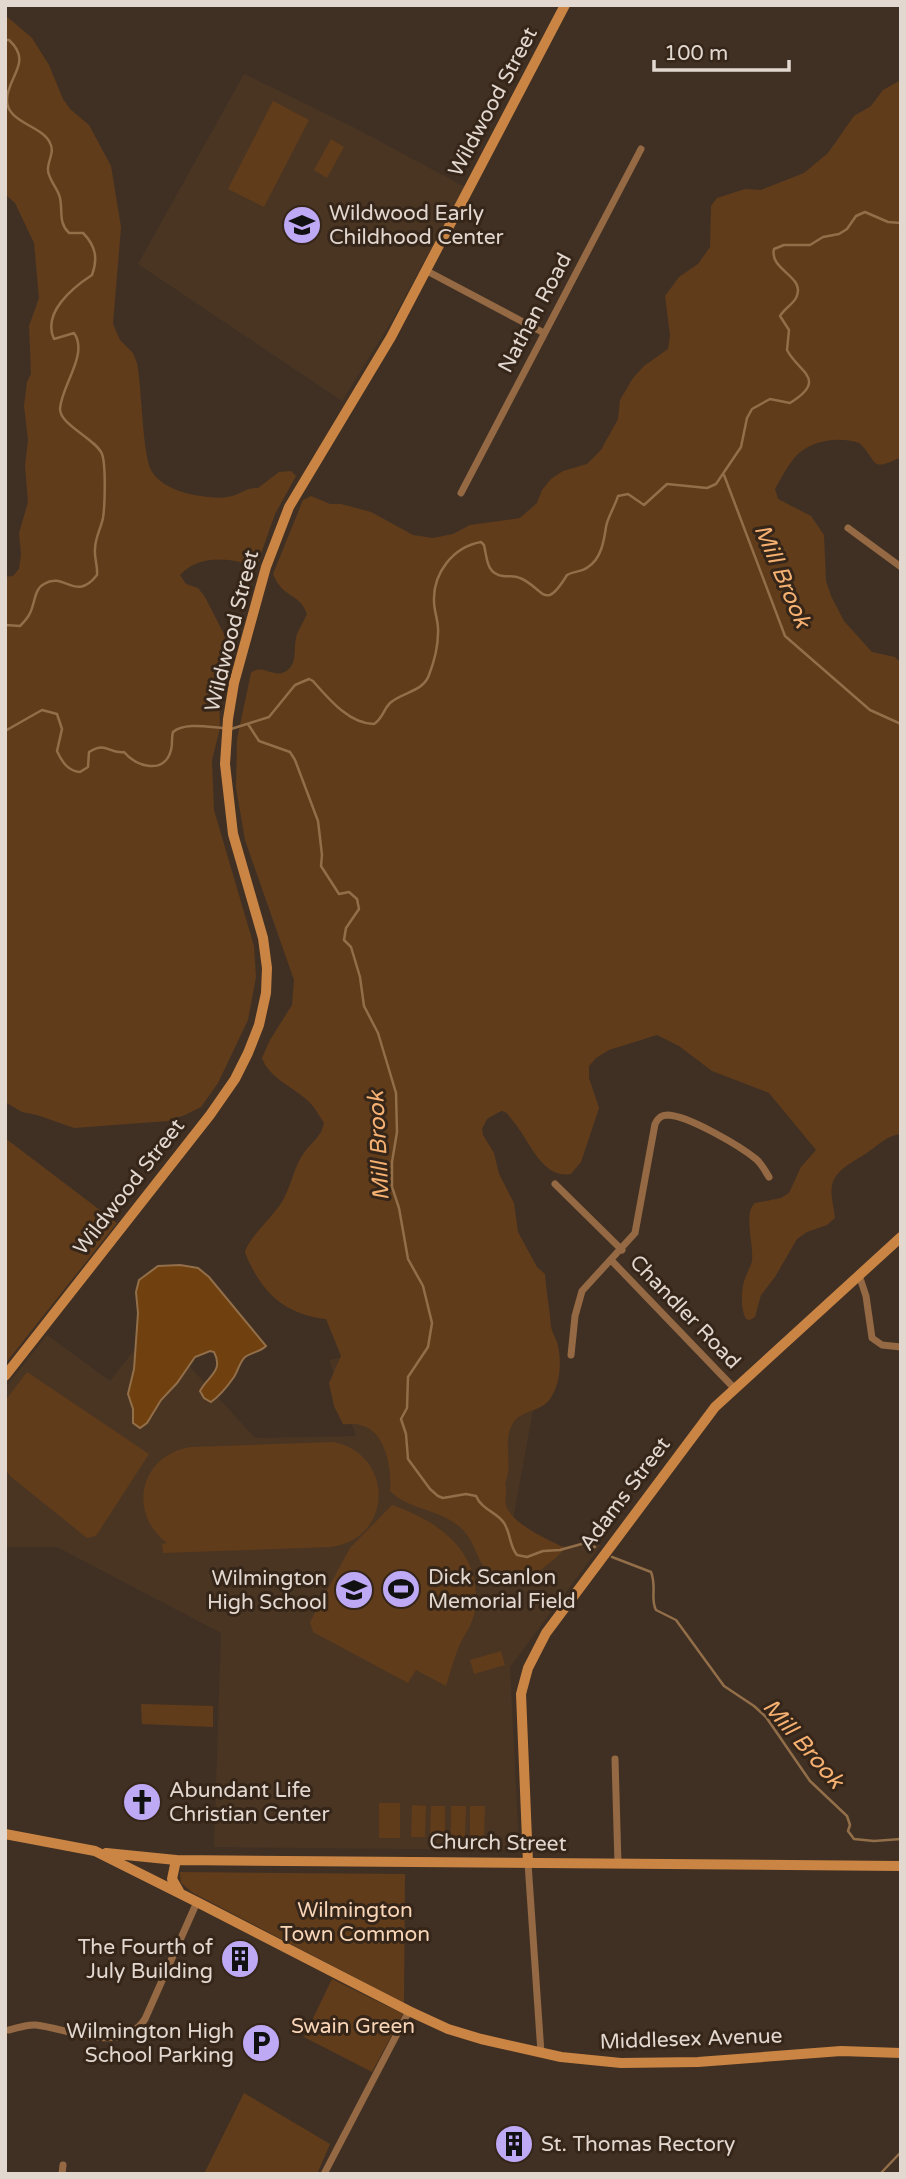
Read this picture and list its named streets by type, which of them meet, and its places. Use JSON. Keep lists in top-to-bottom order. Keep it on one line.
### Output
{"streets":{"street":["Wildwood Street","Nathan Road","Chandler Road","Adams Street","Church Street","Middlesex Avenue"]},"crossings":[["Chandler Road","Adams Street"],["Adams Street","Church Street"],["Adams Street","Middlesex Avenue"],["Church Street","Middlesex Avenue"]],"water":["Mill Brook"],"parks":["Wilmington Town Common","Swain Green"],"places":{"school or university":["Wildwood Early Childhood Center","Wilmington High School"],"sports":["Dick Scanlon Memorial Field"],"church":["Abundant Life Christian Center"],"building":["The Fourth of July Building","St. Thomas Rectory"],"parking":["Wilmington High School Parking"]},"scale_bar":"100 m"}
